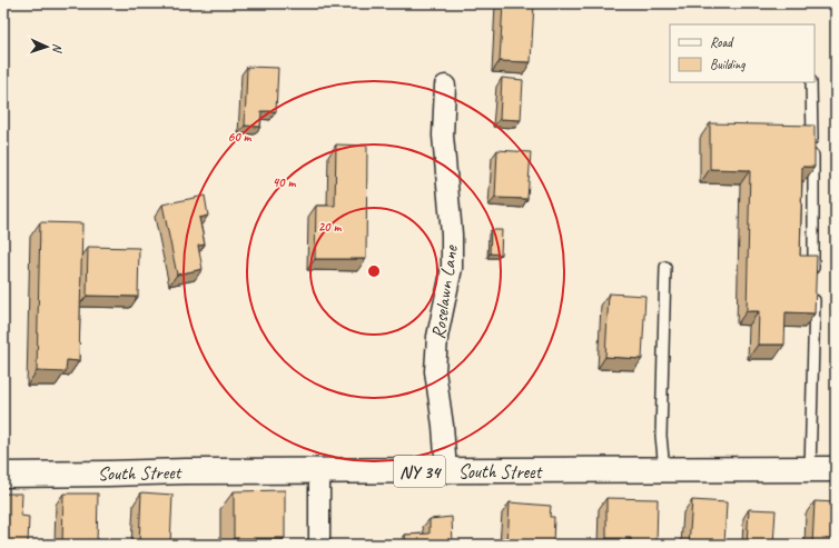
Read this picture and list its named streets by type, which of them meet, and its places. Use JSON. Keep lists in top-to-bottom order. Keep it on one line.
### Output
{"streets":{"main road":["NY 34","South Street"],"street":["Roselawn Lane"]},"crossings":[["Roselawn Lane","South Street"]],"legend":["Road","Building"],"north":"right","rings":["60 m","40 m","20 m"]}
